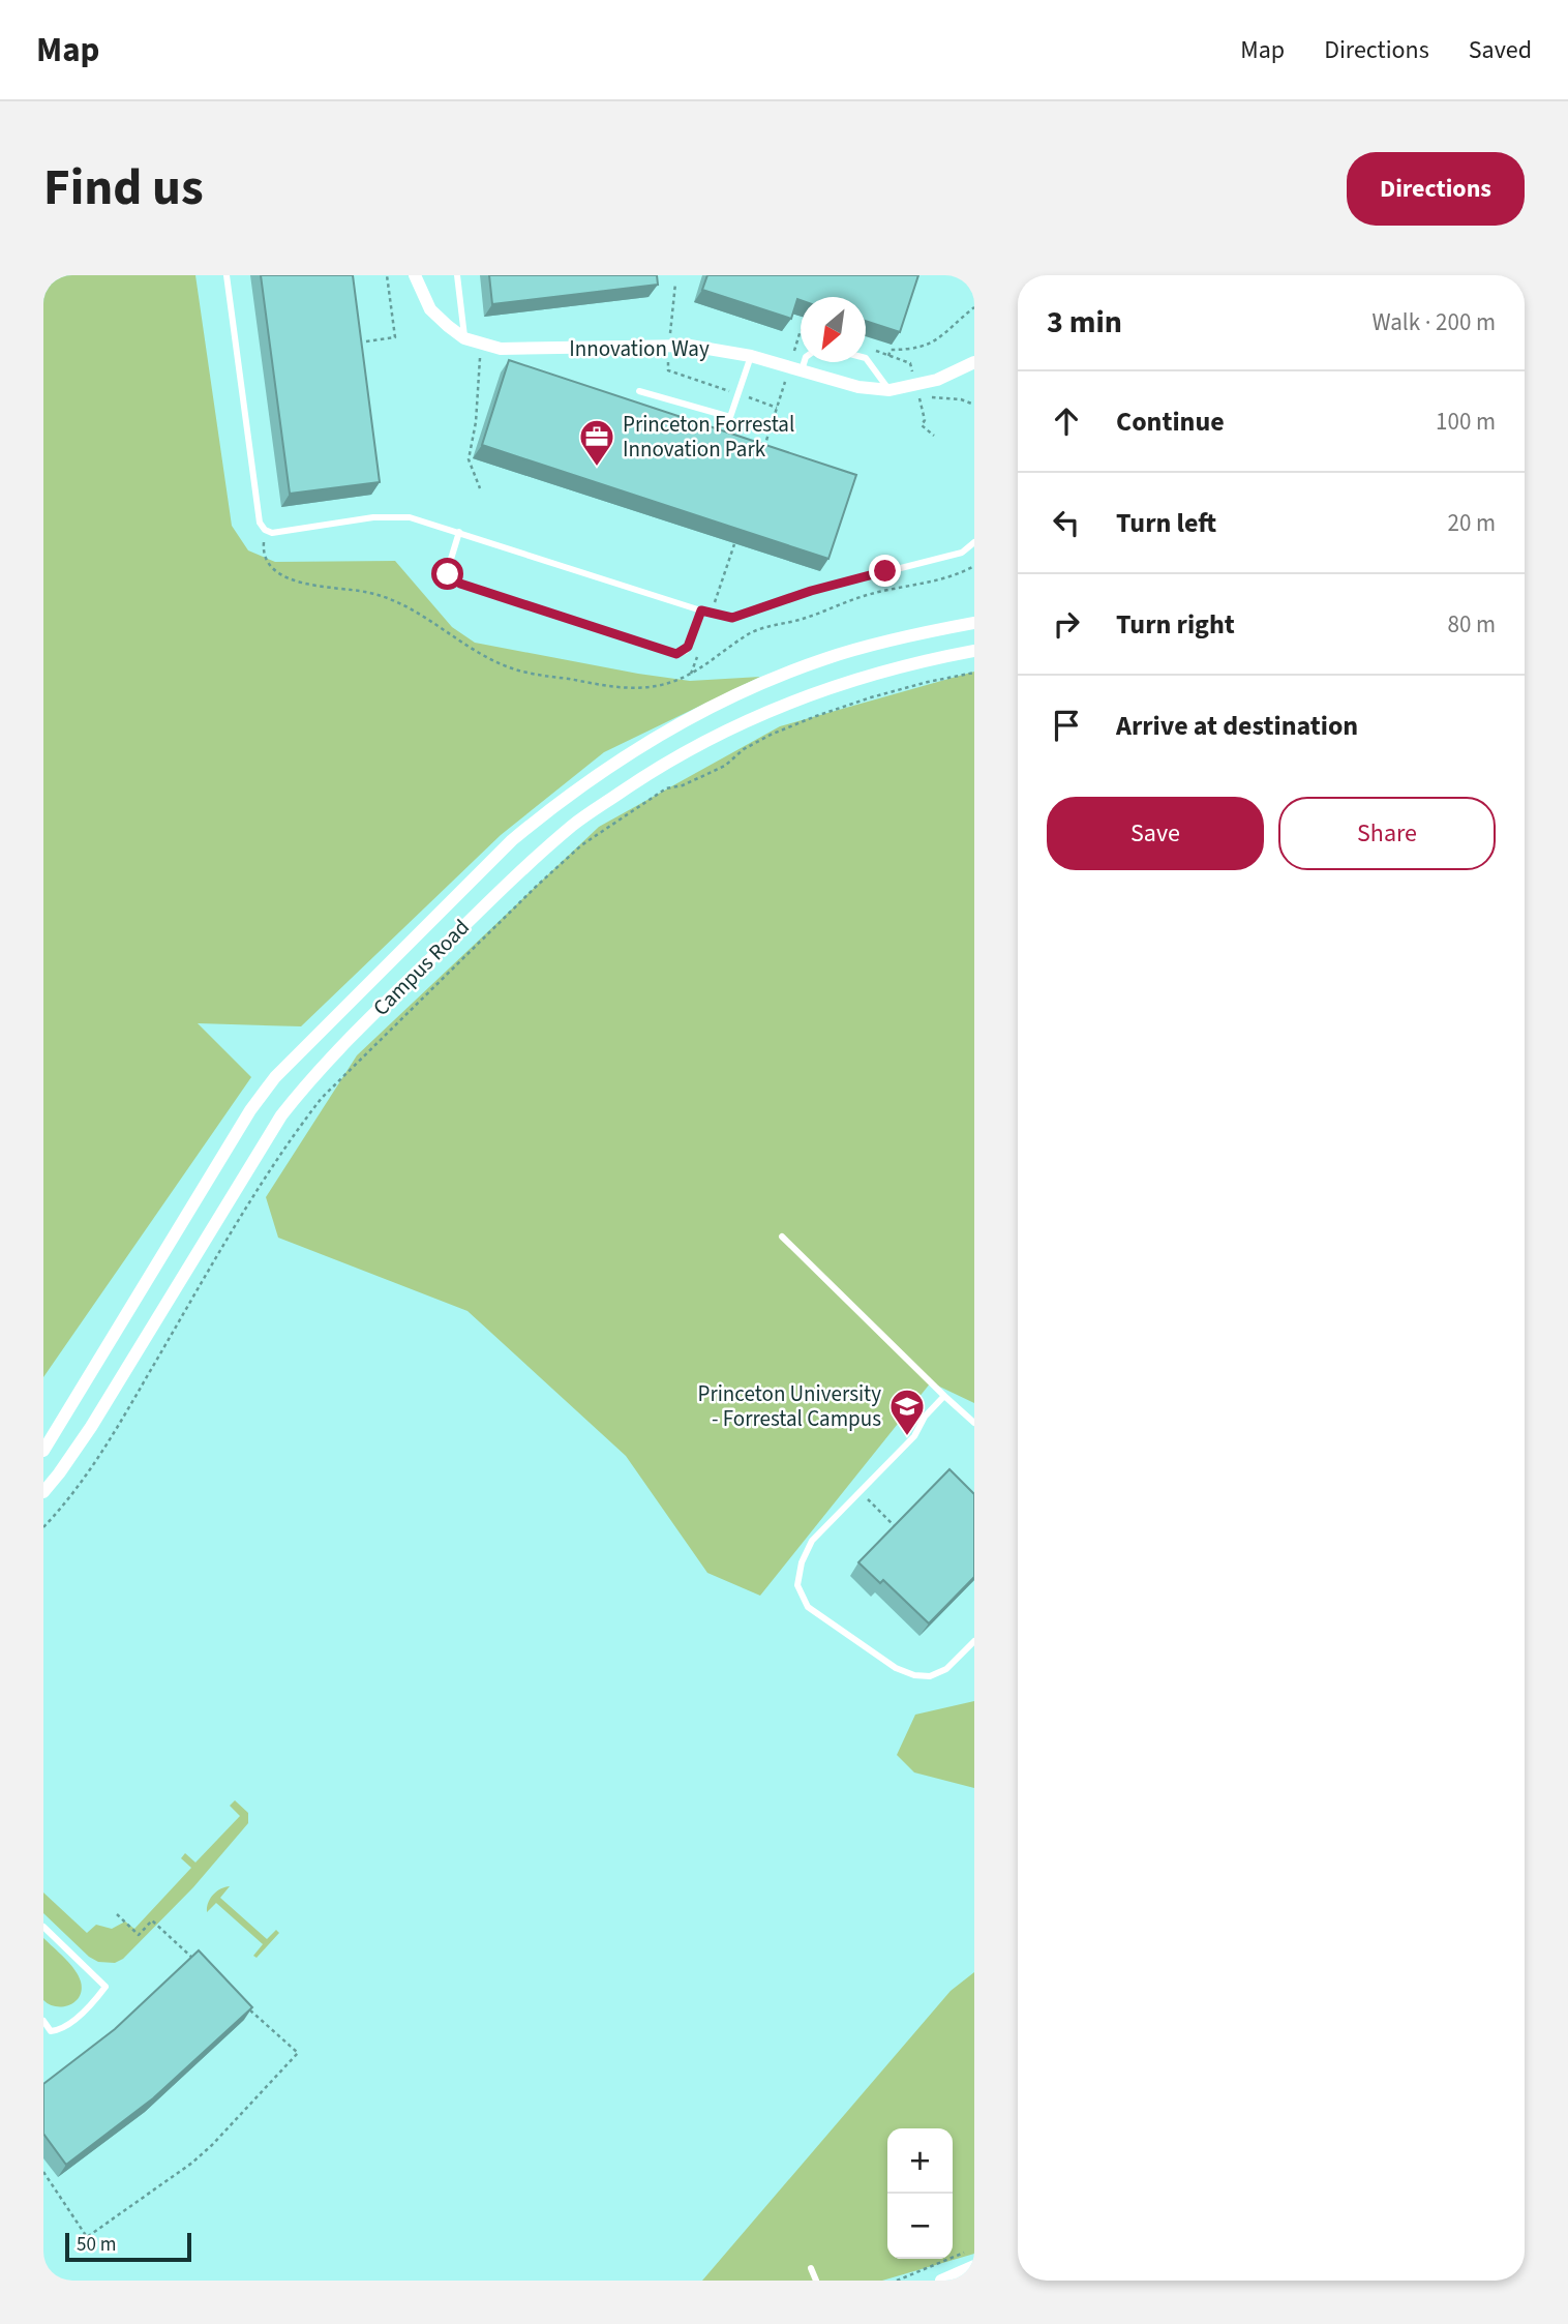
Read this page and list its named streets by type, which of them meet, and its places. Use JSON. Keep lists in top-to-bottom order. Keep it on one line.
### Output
{"streets":{"street":["Innovation Way","Campus Road"]},"places":{"office":["Princeton Forrestal Innovation Park"],"school or university":["Princeton University - Forrestal Campus"]},"scale_bar":"50 m","north":"bottom left","page":{"header":"Map","nav":["Map","Directions","Saved"],"title":"Find us","buttons":["Directions",["Save","Share"]],"heading":["3 min","Walk · 200 m"],"list":[["Continue","100 m"],["Turn left","20 m"],["Turn right","80 m"],"Arrive at destination"],"map_buttons":["+","−"],"scale":"50 m"}}
